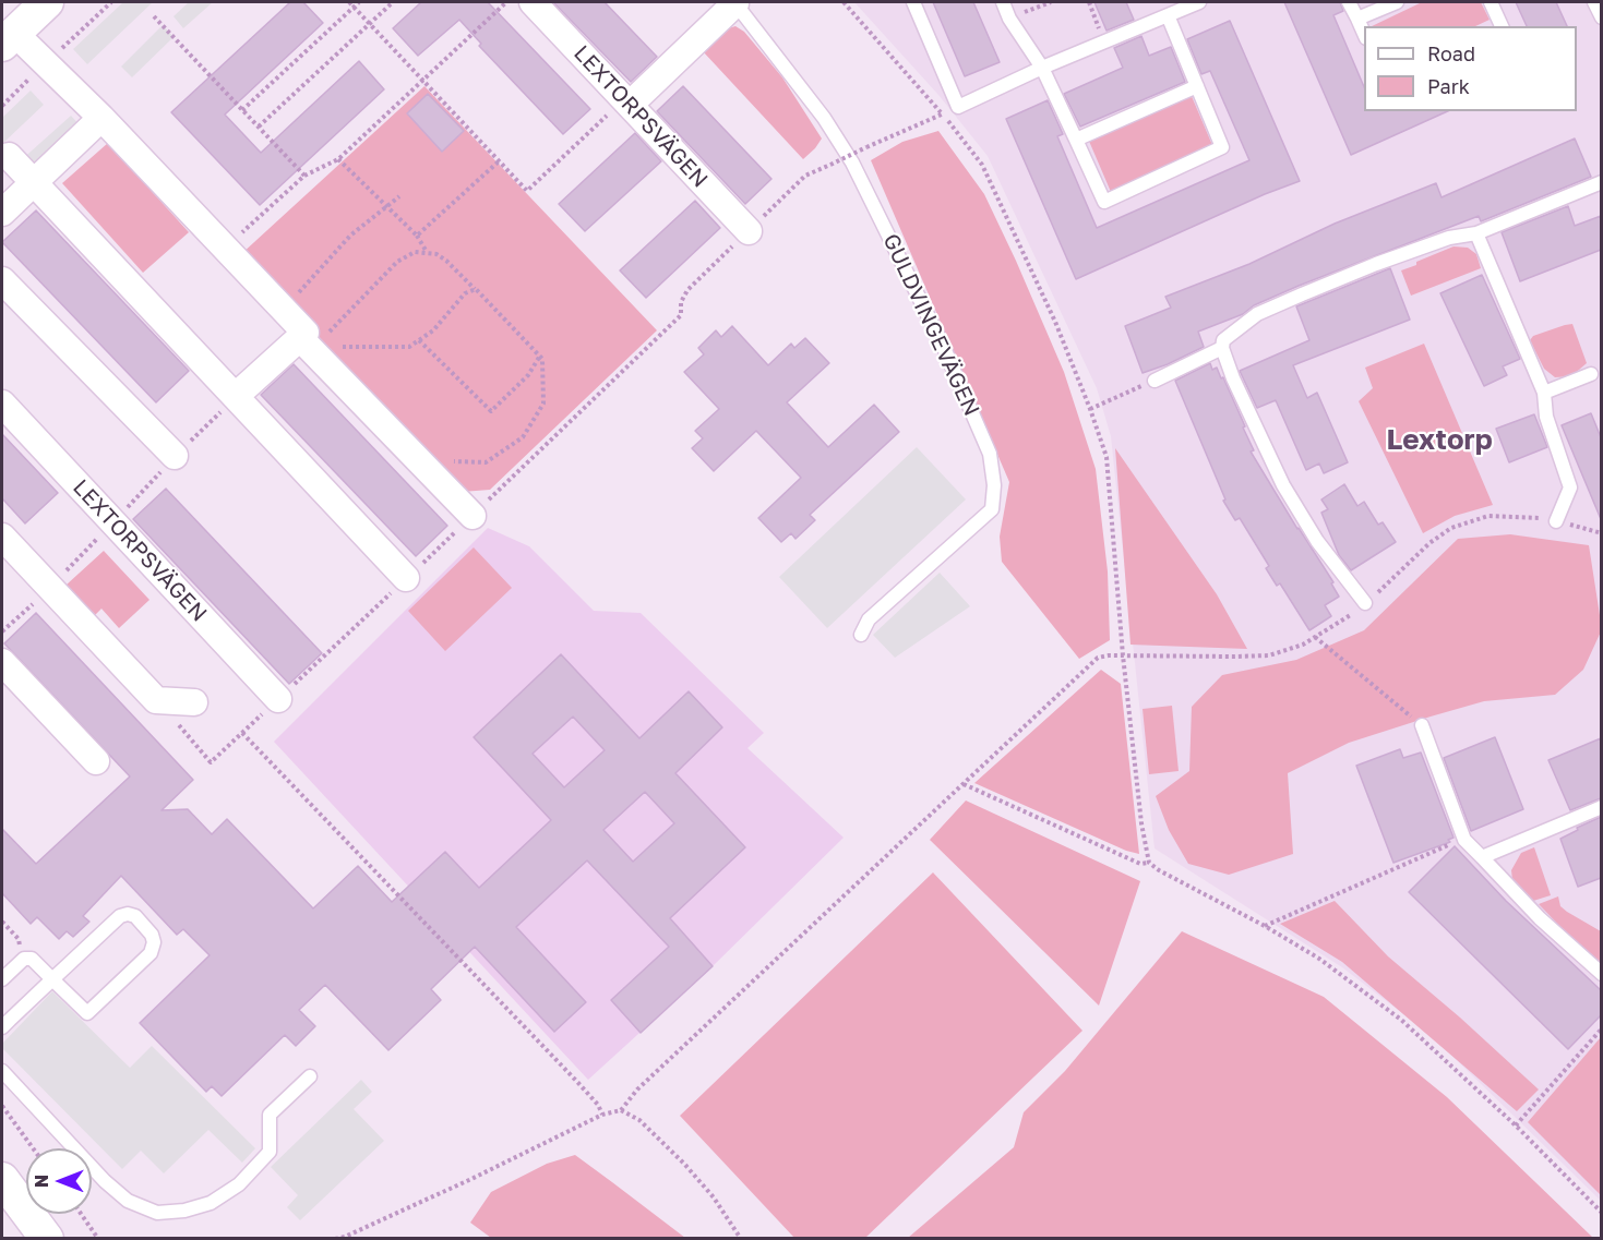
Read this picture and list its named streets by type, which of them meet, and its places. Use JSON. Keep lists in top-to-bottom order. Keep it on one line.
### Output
{"streets":{"street":["LEXTORPSVÄGEN"],"lane":["GULDVINGEVÄGEN"]},"districts":["Lextorp"],"legend":["Road","Park"],"north":"left"}
